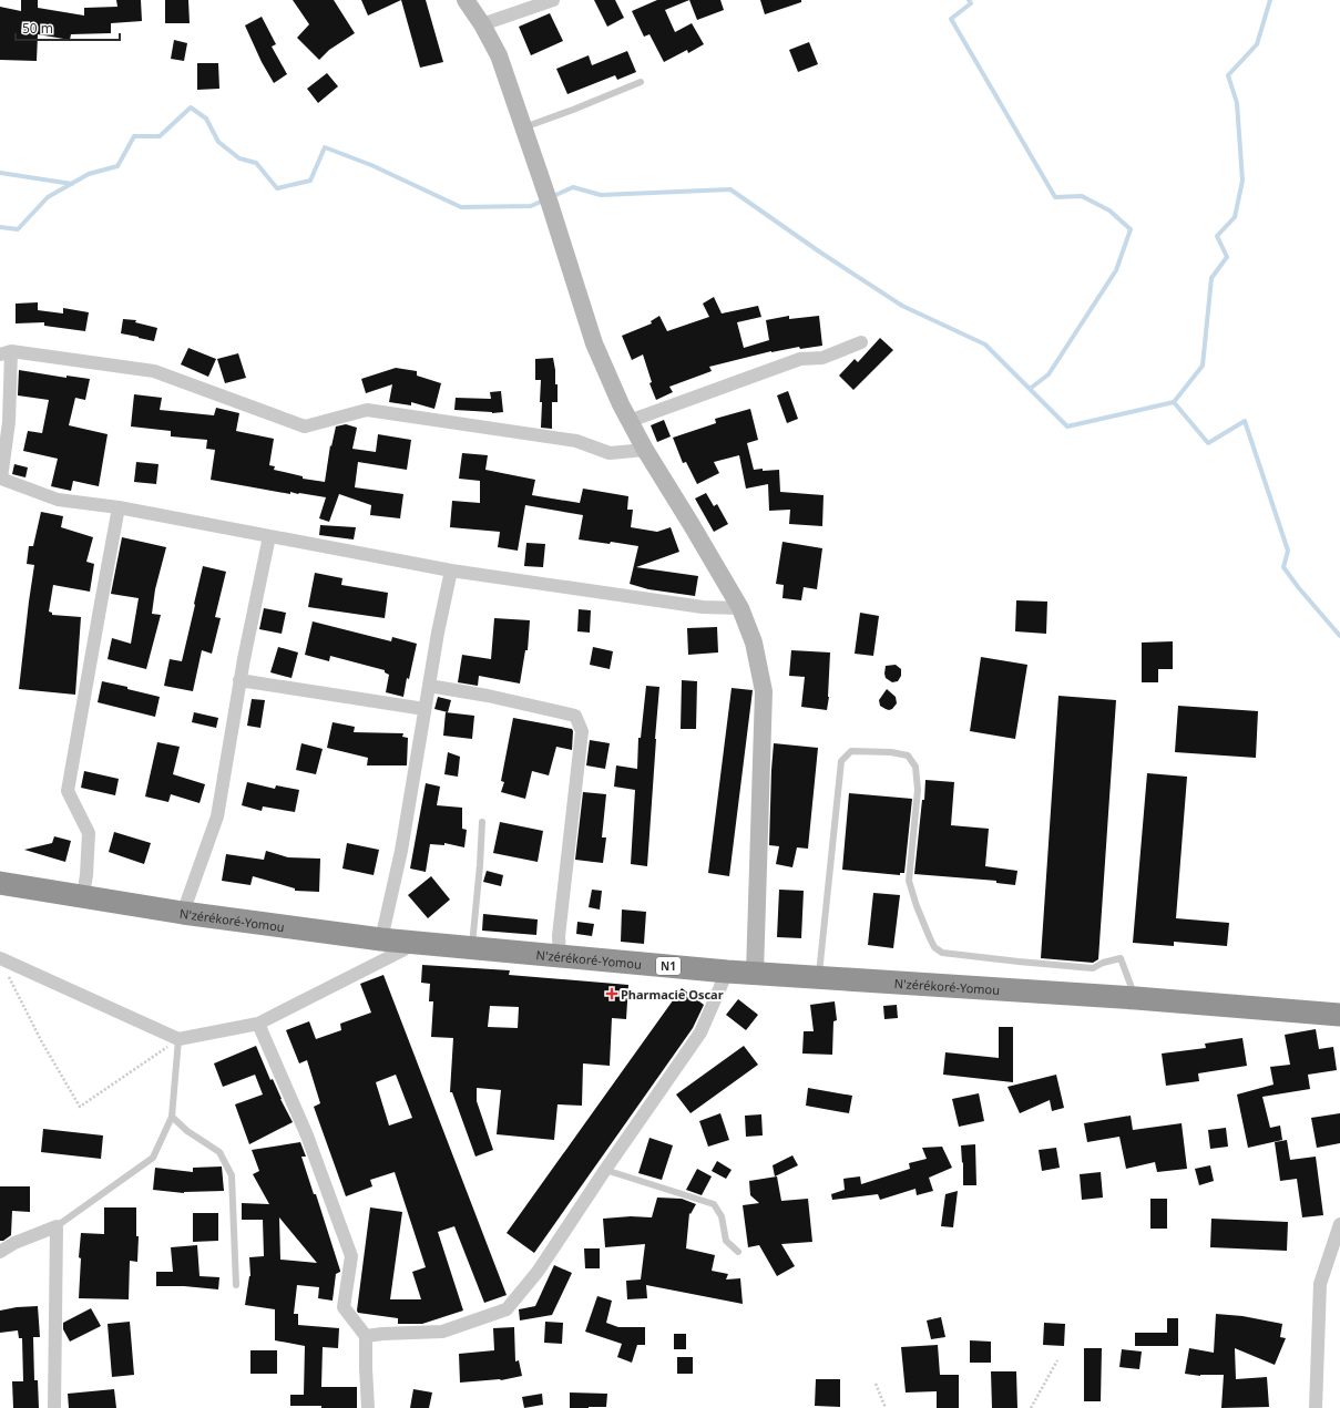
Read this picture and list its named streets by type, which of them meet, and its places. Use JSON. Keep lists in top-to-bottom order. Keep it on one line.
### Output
{"streets":{"highway":["N'zérékoré-Yomou","N1"]},"places":{"health":["Pharmacie Oscar"]},"scale_bar":"50 m"}
